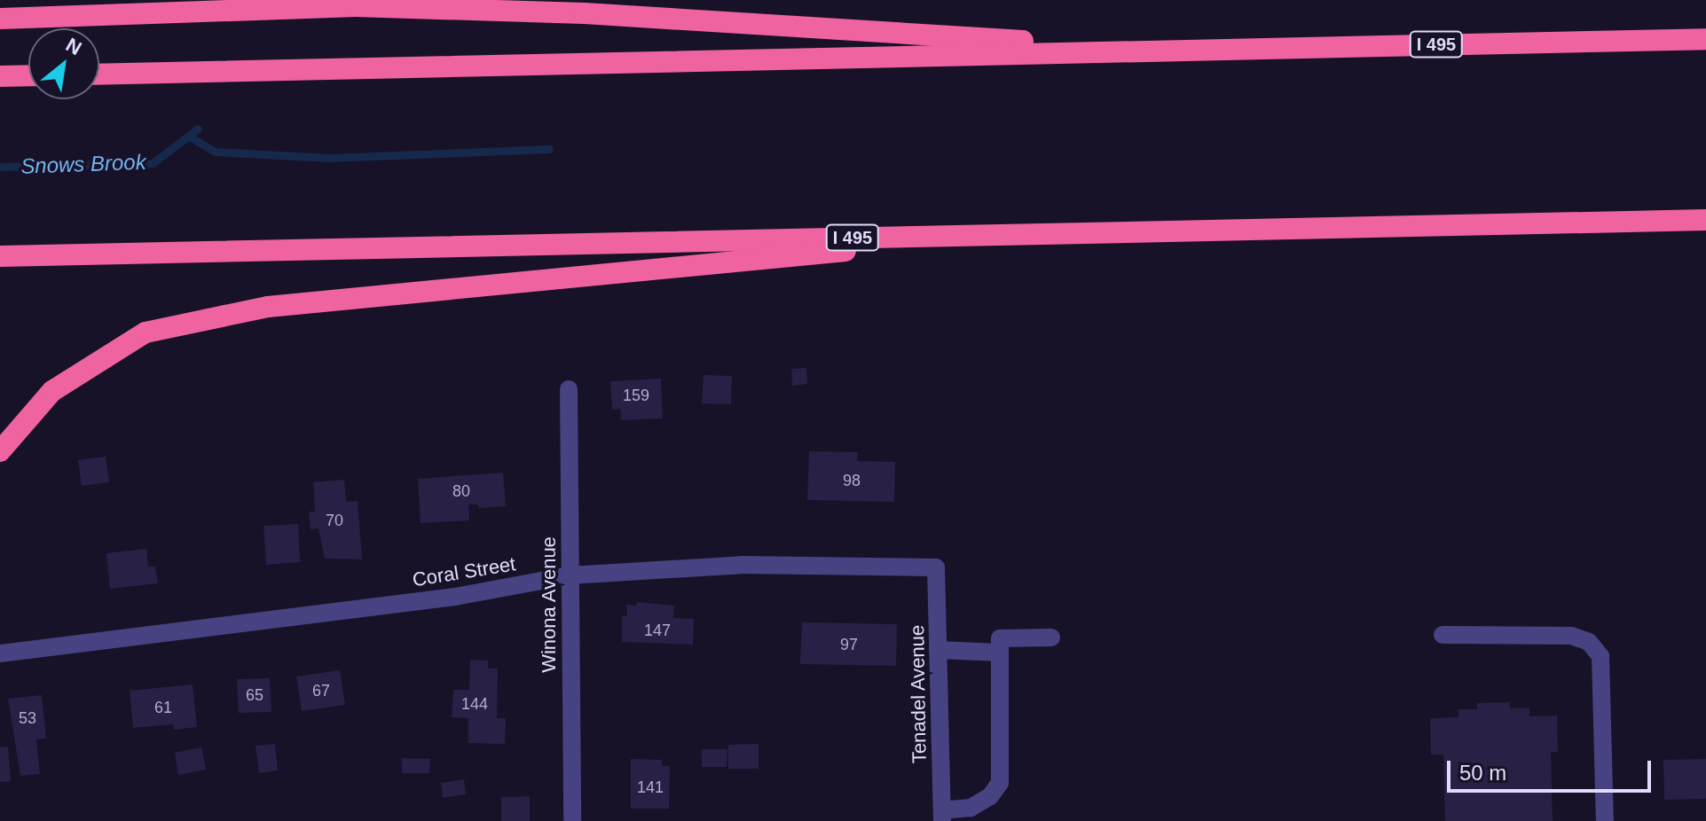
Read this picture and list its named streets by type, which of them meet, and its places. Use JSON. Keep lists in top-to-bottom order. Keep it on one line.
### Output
{"streets":{"highway":["I 495"],"street":["Coral Street","Winona Avenue","Tenadel Avenue"]},"crossings":[["Coral Street","Winona Avenue"],["Coral Street","Tenadel Avenue"]],"water":["Snows Brook"],"house_numbers":["159","98","80","70","147","97","67","65","144","61","53","141"],"scale_bar":"50 m","north":"top right"}
